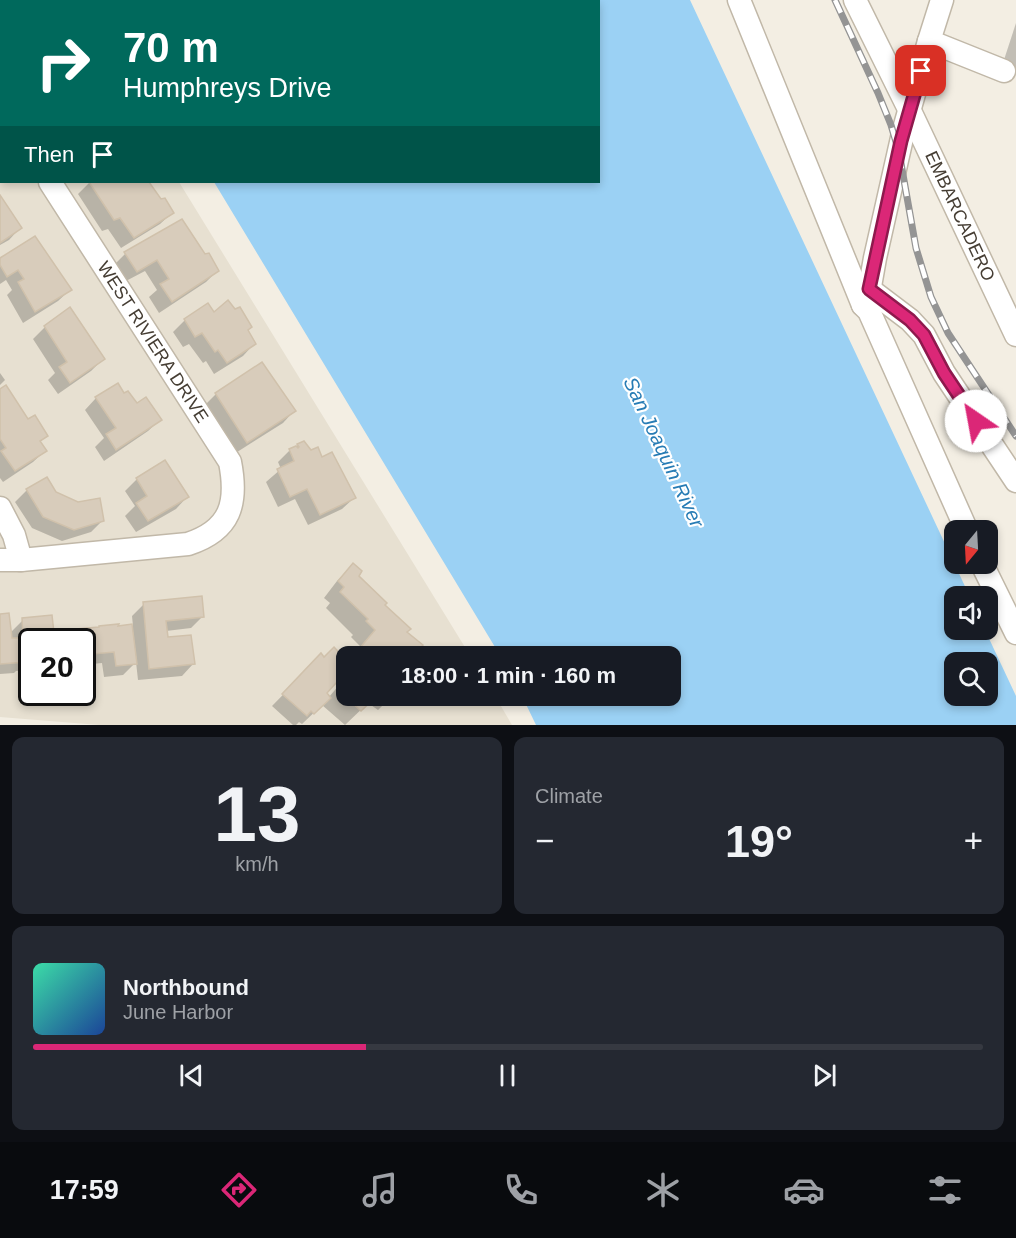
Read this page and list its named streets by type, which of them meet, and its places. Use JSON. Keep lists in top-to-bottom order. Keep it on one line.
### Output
{"streets":{"street":["EMBARCADERO","WEST RIVIERA DRIVE"]},"water":["San Joaquin River"],"north":"bottom","page":{"turn":["70 m","Humphreys Drive"],"then":"Then","limit":"20","trip":"18:00 · 1 min · 160 m","tile":[["13","km/h"],"Climate"],"heat":["−","19°","+"],"song":["Northbound","June Harbor"],"tabs":"17:59"}}
